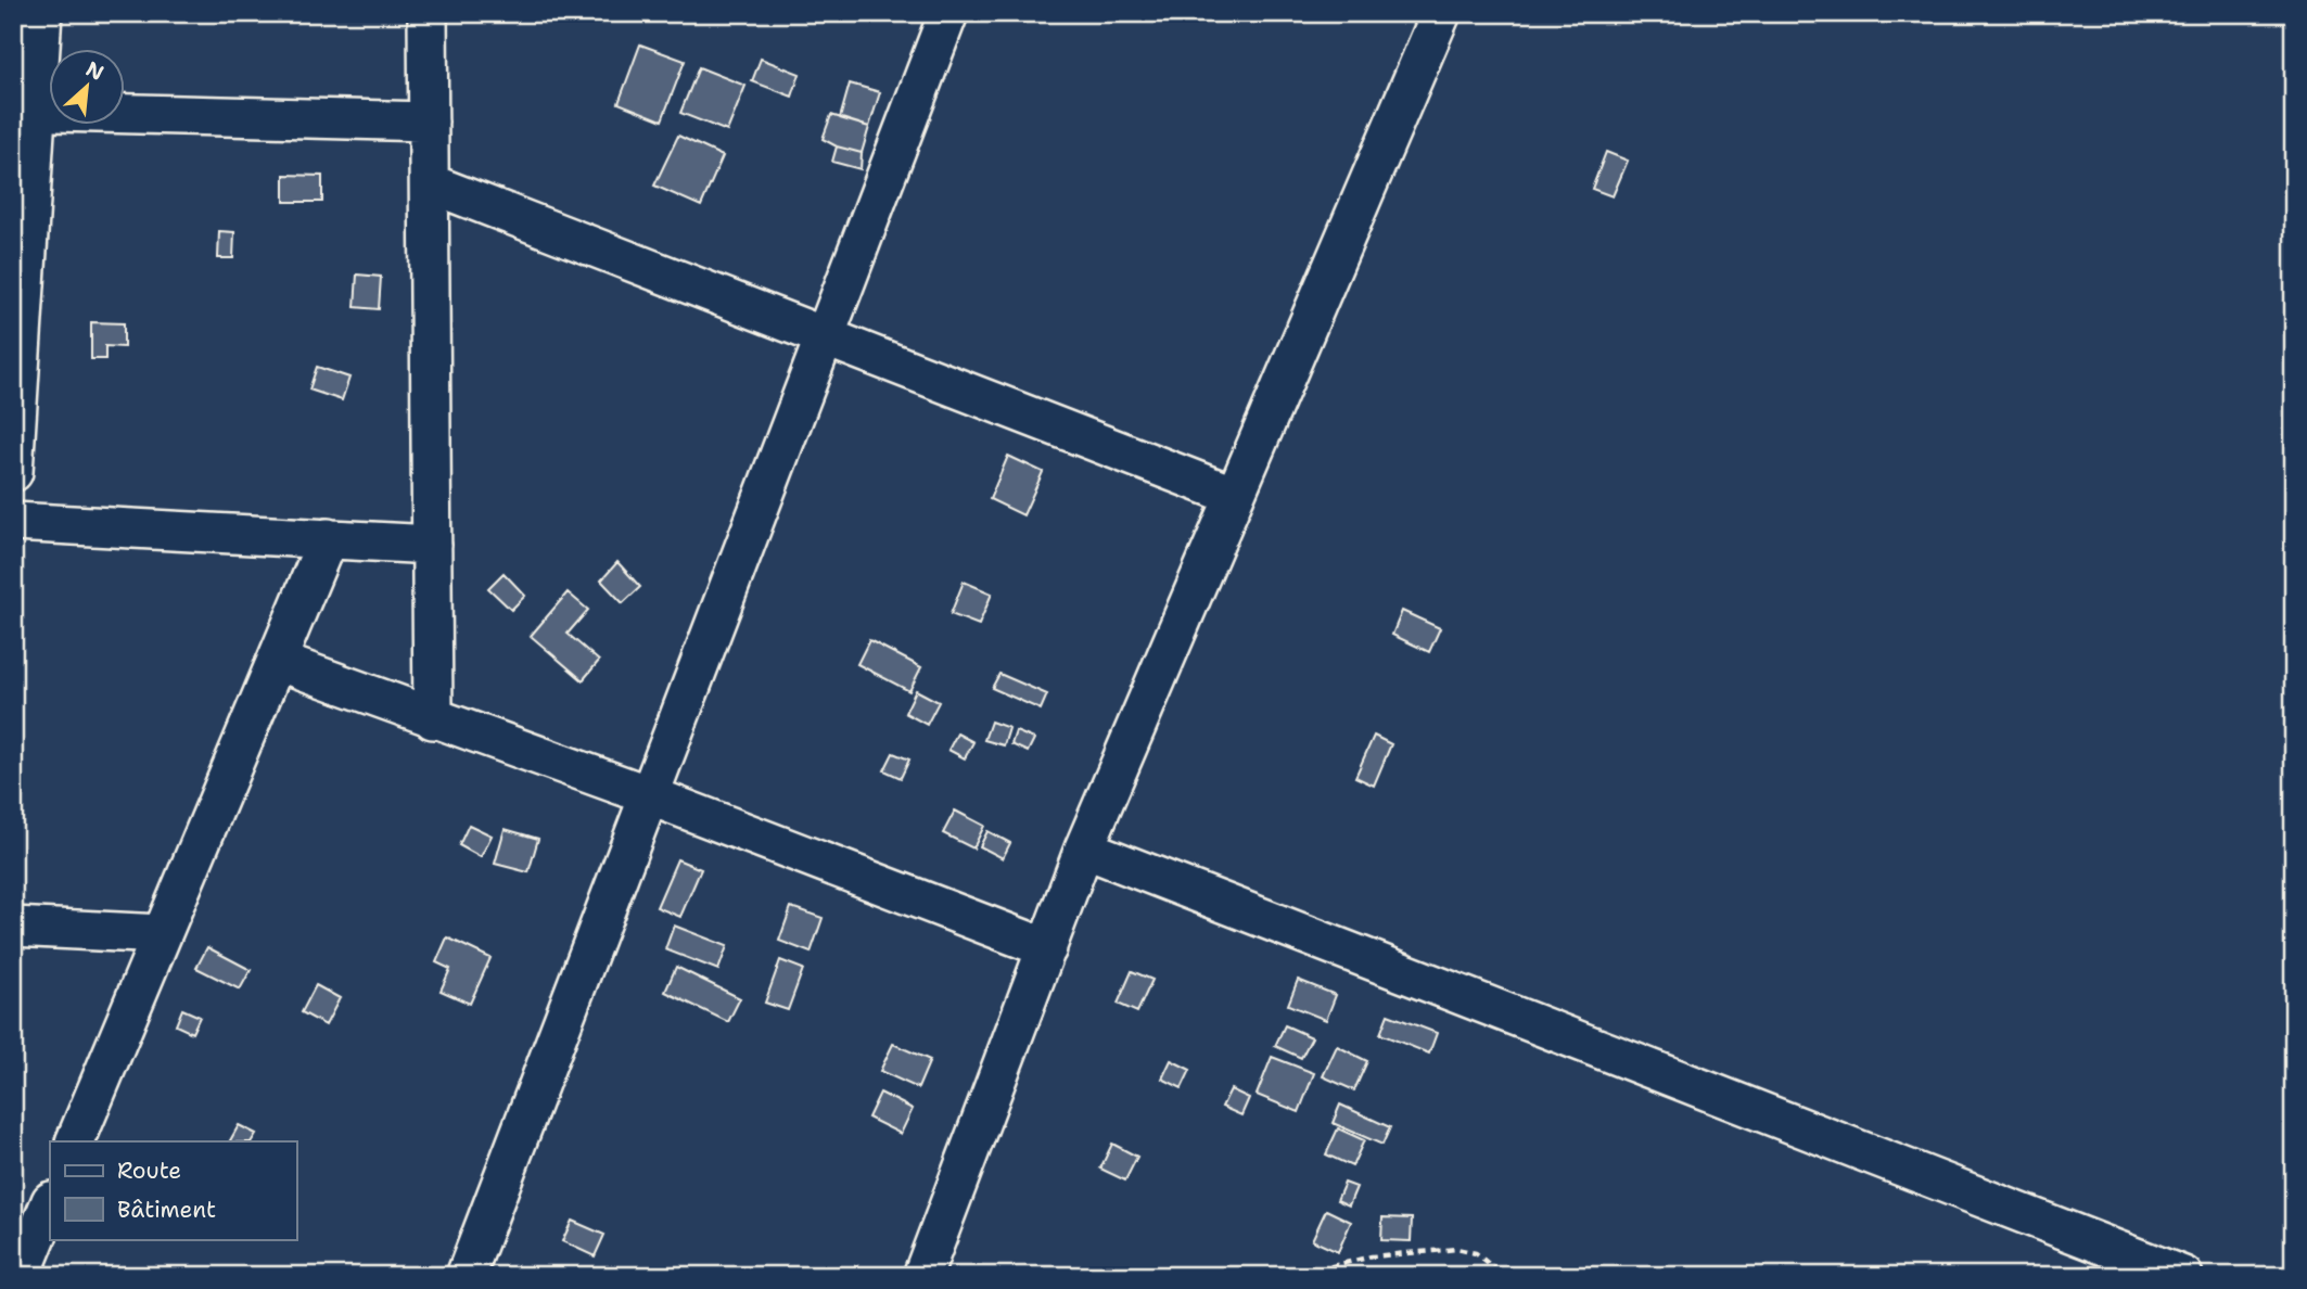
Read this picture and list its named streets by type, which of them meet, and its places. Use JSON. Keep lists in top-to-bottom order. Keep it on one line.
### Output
{"legend":["Route","Bâtiment"],"north":"top right"}
